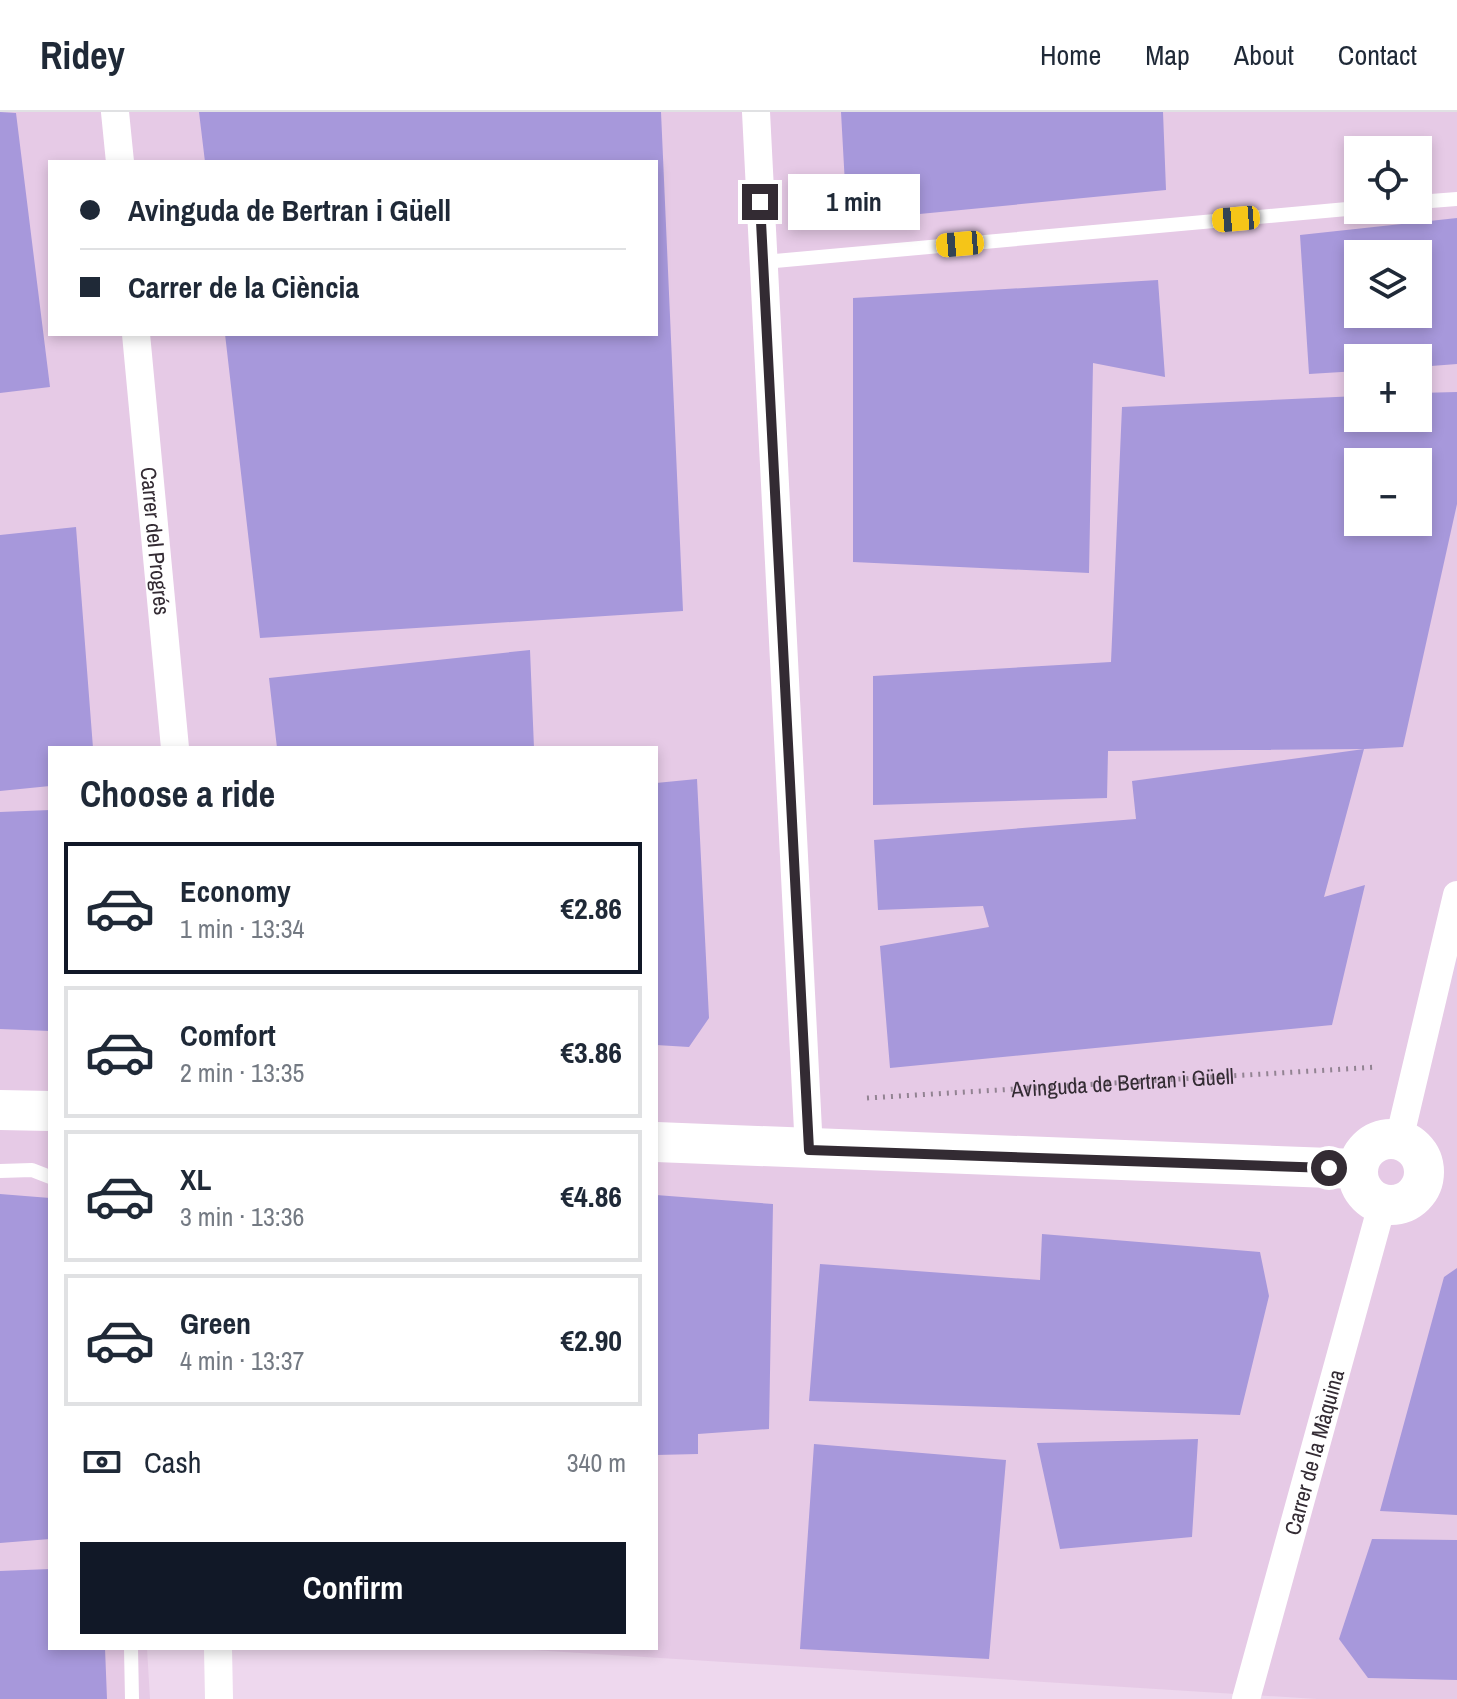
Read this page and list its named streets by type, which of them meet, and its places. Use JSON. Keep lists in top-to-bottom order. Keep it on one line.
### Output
{"streets":{"street":["Carrer del Progrés","Carrer de la Màquina"],"path":["Avinguda de Bertran i Güell"]},"page":{"header":"Ridey","nav":["Home","Map","About","Contact"],"map_buttons":["+","−"],"banner":["Avinguda de Bertran i Güell","Carrer de la Ciència"],"bubble":"1 min","heading":"Choose a ride","list":[{"name":"Economy","note":"1 min · 13:34","value":"€2.86"},{"name":"Comfort","note":"2 min · 13:35","value":"€3.86"},{"name":"XL","note":"3 min · 13:36","value":"€4.86"},{"name":"Green","note":"4 min · 13:37","value":"€2.90"}],"pay":["Cash","340 m"],"buttons":"Confirm"}}
